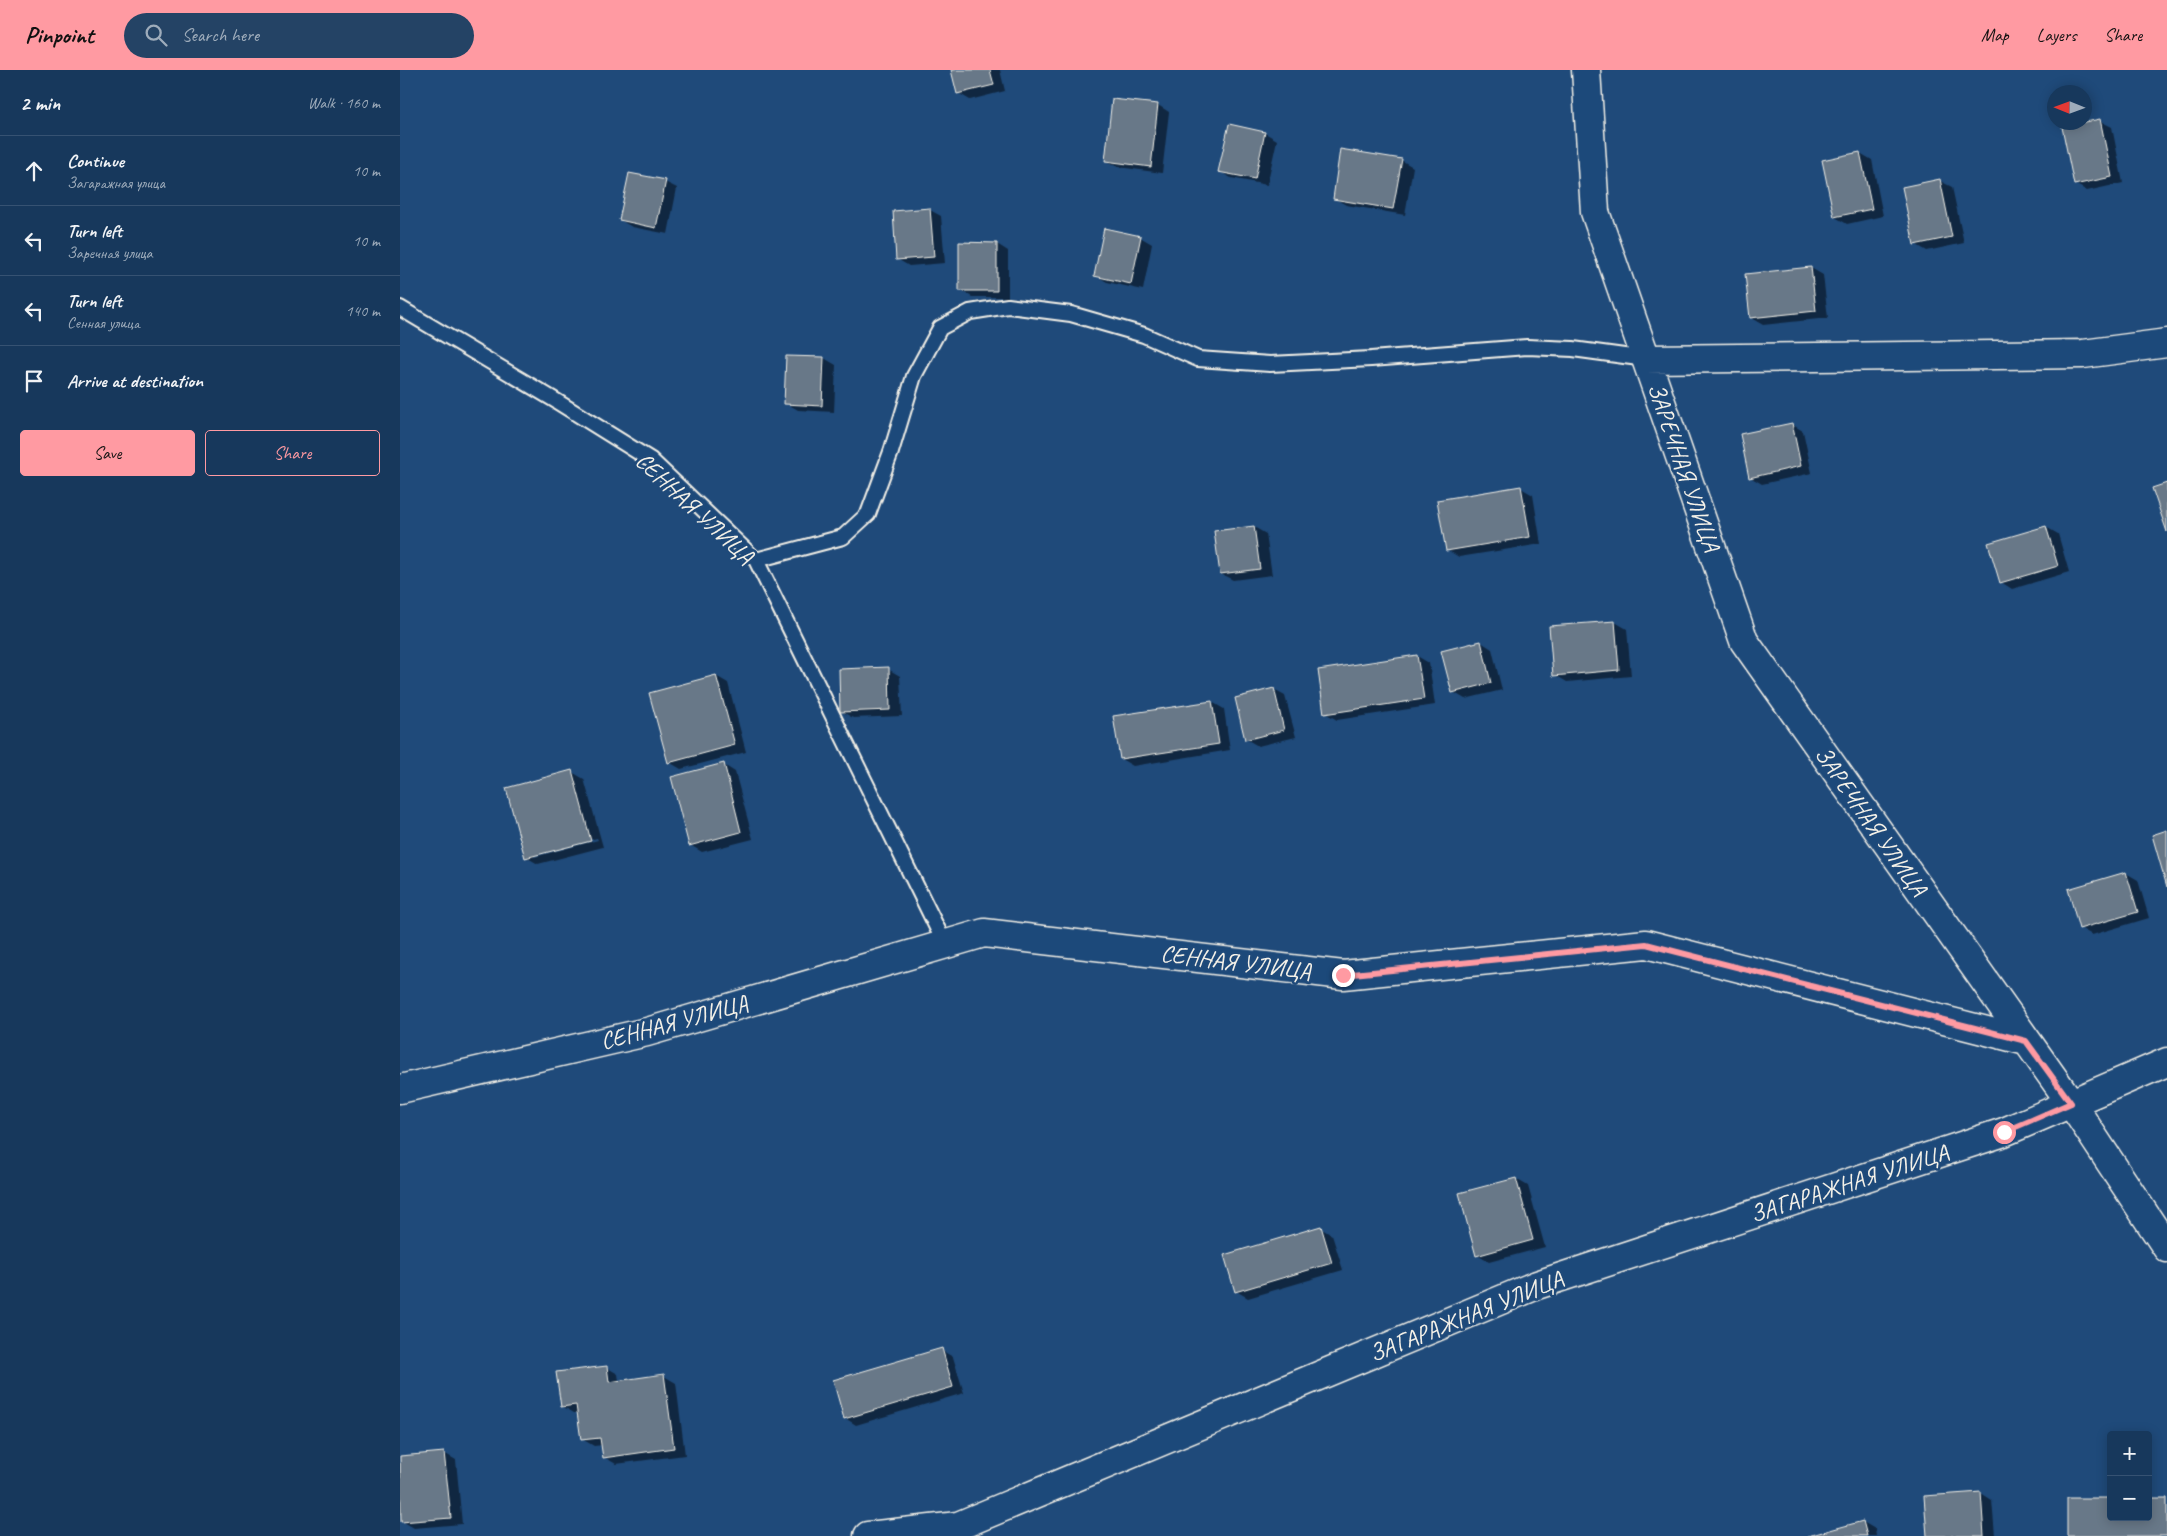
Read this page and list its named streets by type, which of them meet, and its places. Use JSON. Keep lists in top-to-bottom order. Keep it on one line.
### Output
{"streets":{"street":["ЗАРЕЧНАЯ УЛИЦА","СЕННАЯ УЛИЦА","ЗАГАРАЖНАЯ УЛИЦА"]},"crossings":[["ЗАРЕЧНАЯ УЛИЦА","СЕННАЯ УЛИЦА"],["ЗАРЕЧНАЯ УЛИЦА","ЗАГАРАЖНАЯ УЛИЦА"]],"north":"left","page":{"header":"Pinpoint","search":"Search here","nav":["Map","Layers","Share"],"heading":["2 min","Walk · 160 m"],"list":[["Continue","Загаражная улица","10 m"],["Turn left","Заречная улица","10 m"],["Turn left","Сенная улица","140 m"],"Arrive at destination"],"buttons":["Save","Share"],"map_buttons":["+","−"]}}
